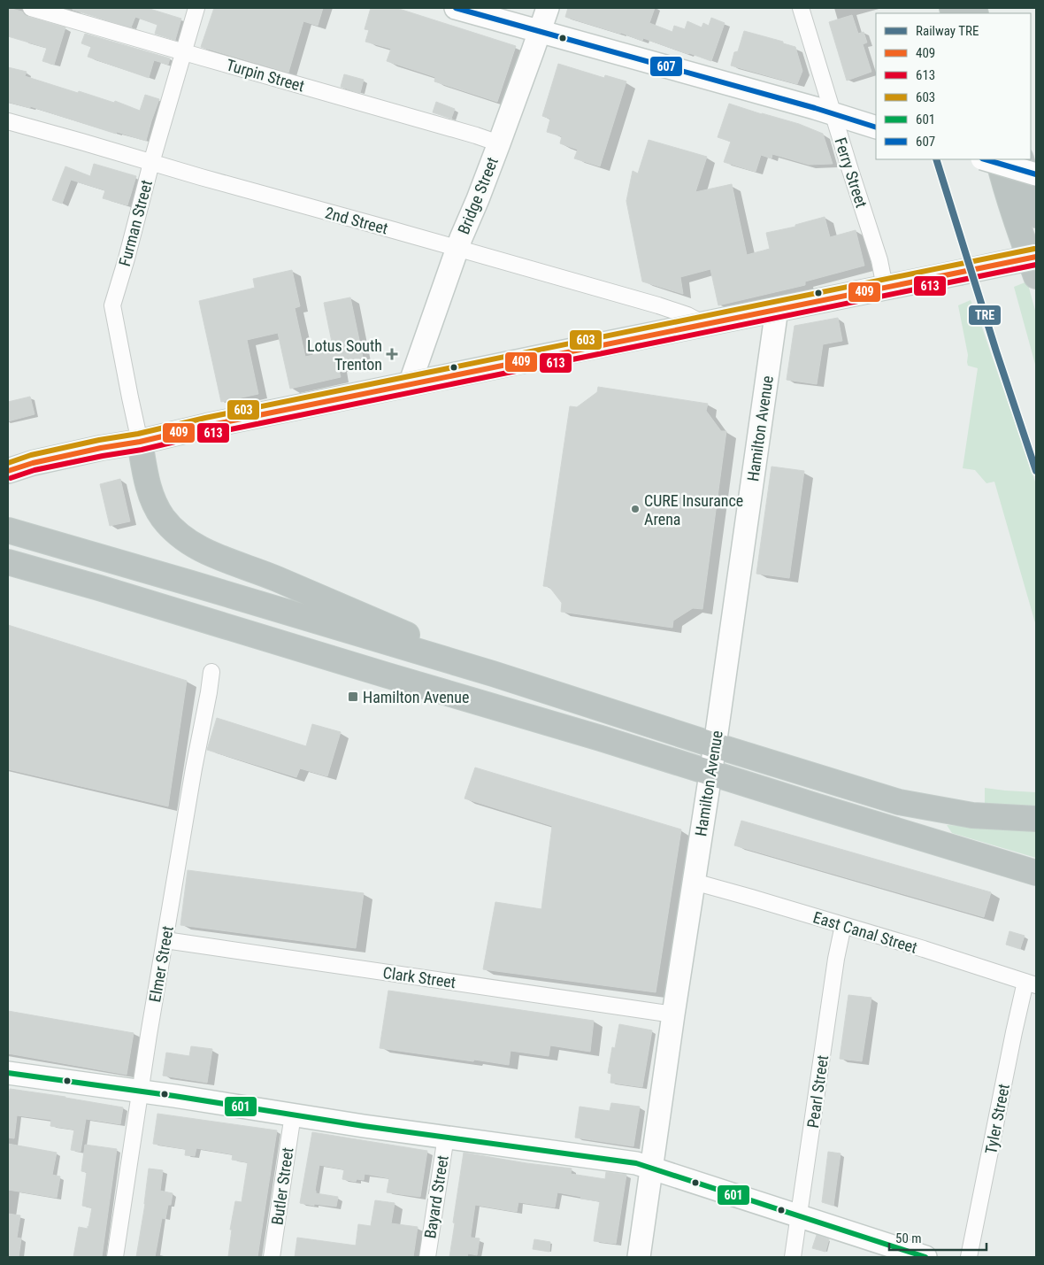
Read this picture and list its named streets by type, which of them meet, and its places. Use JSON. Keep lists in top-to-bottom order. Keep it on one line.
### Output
{"streets":{"street":["Turpin Street","Ferry Street","Bridge Street","2nd Street","Furman Street","Hamilton Avenue","East Canal Street","Elmer Street","Clark Street","Pearl Street","Tyler Street","Butler Street","Bayard Street"]},"crossings":[["Turpin Street","Bridge Street"],["Turpin Street","Furman Street"],["Bridge Street","2nd Street"],["2nd Street","Furman Street"],["Hamilton Avenue","East Canal Street"],["Hamilton Avenue","Clark Street"],["East Canal Street","Pearl Street"],["East Canal Street","Tyler Street"],["Elmer Street","Clark Street"]],"places":{"health":["Lotus South Trenton"],"other":["CURE Insurance Arena"],"transit":["Hamilton Avenue"]},"lines":["transit line 607","rail line TRE","transit line 603","transit line 409","transit line 613","transit line 601"],"legend":["Railway TRE","409","613","603","601","607"],"scale_bar":"50 m"}
